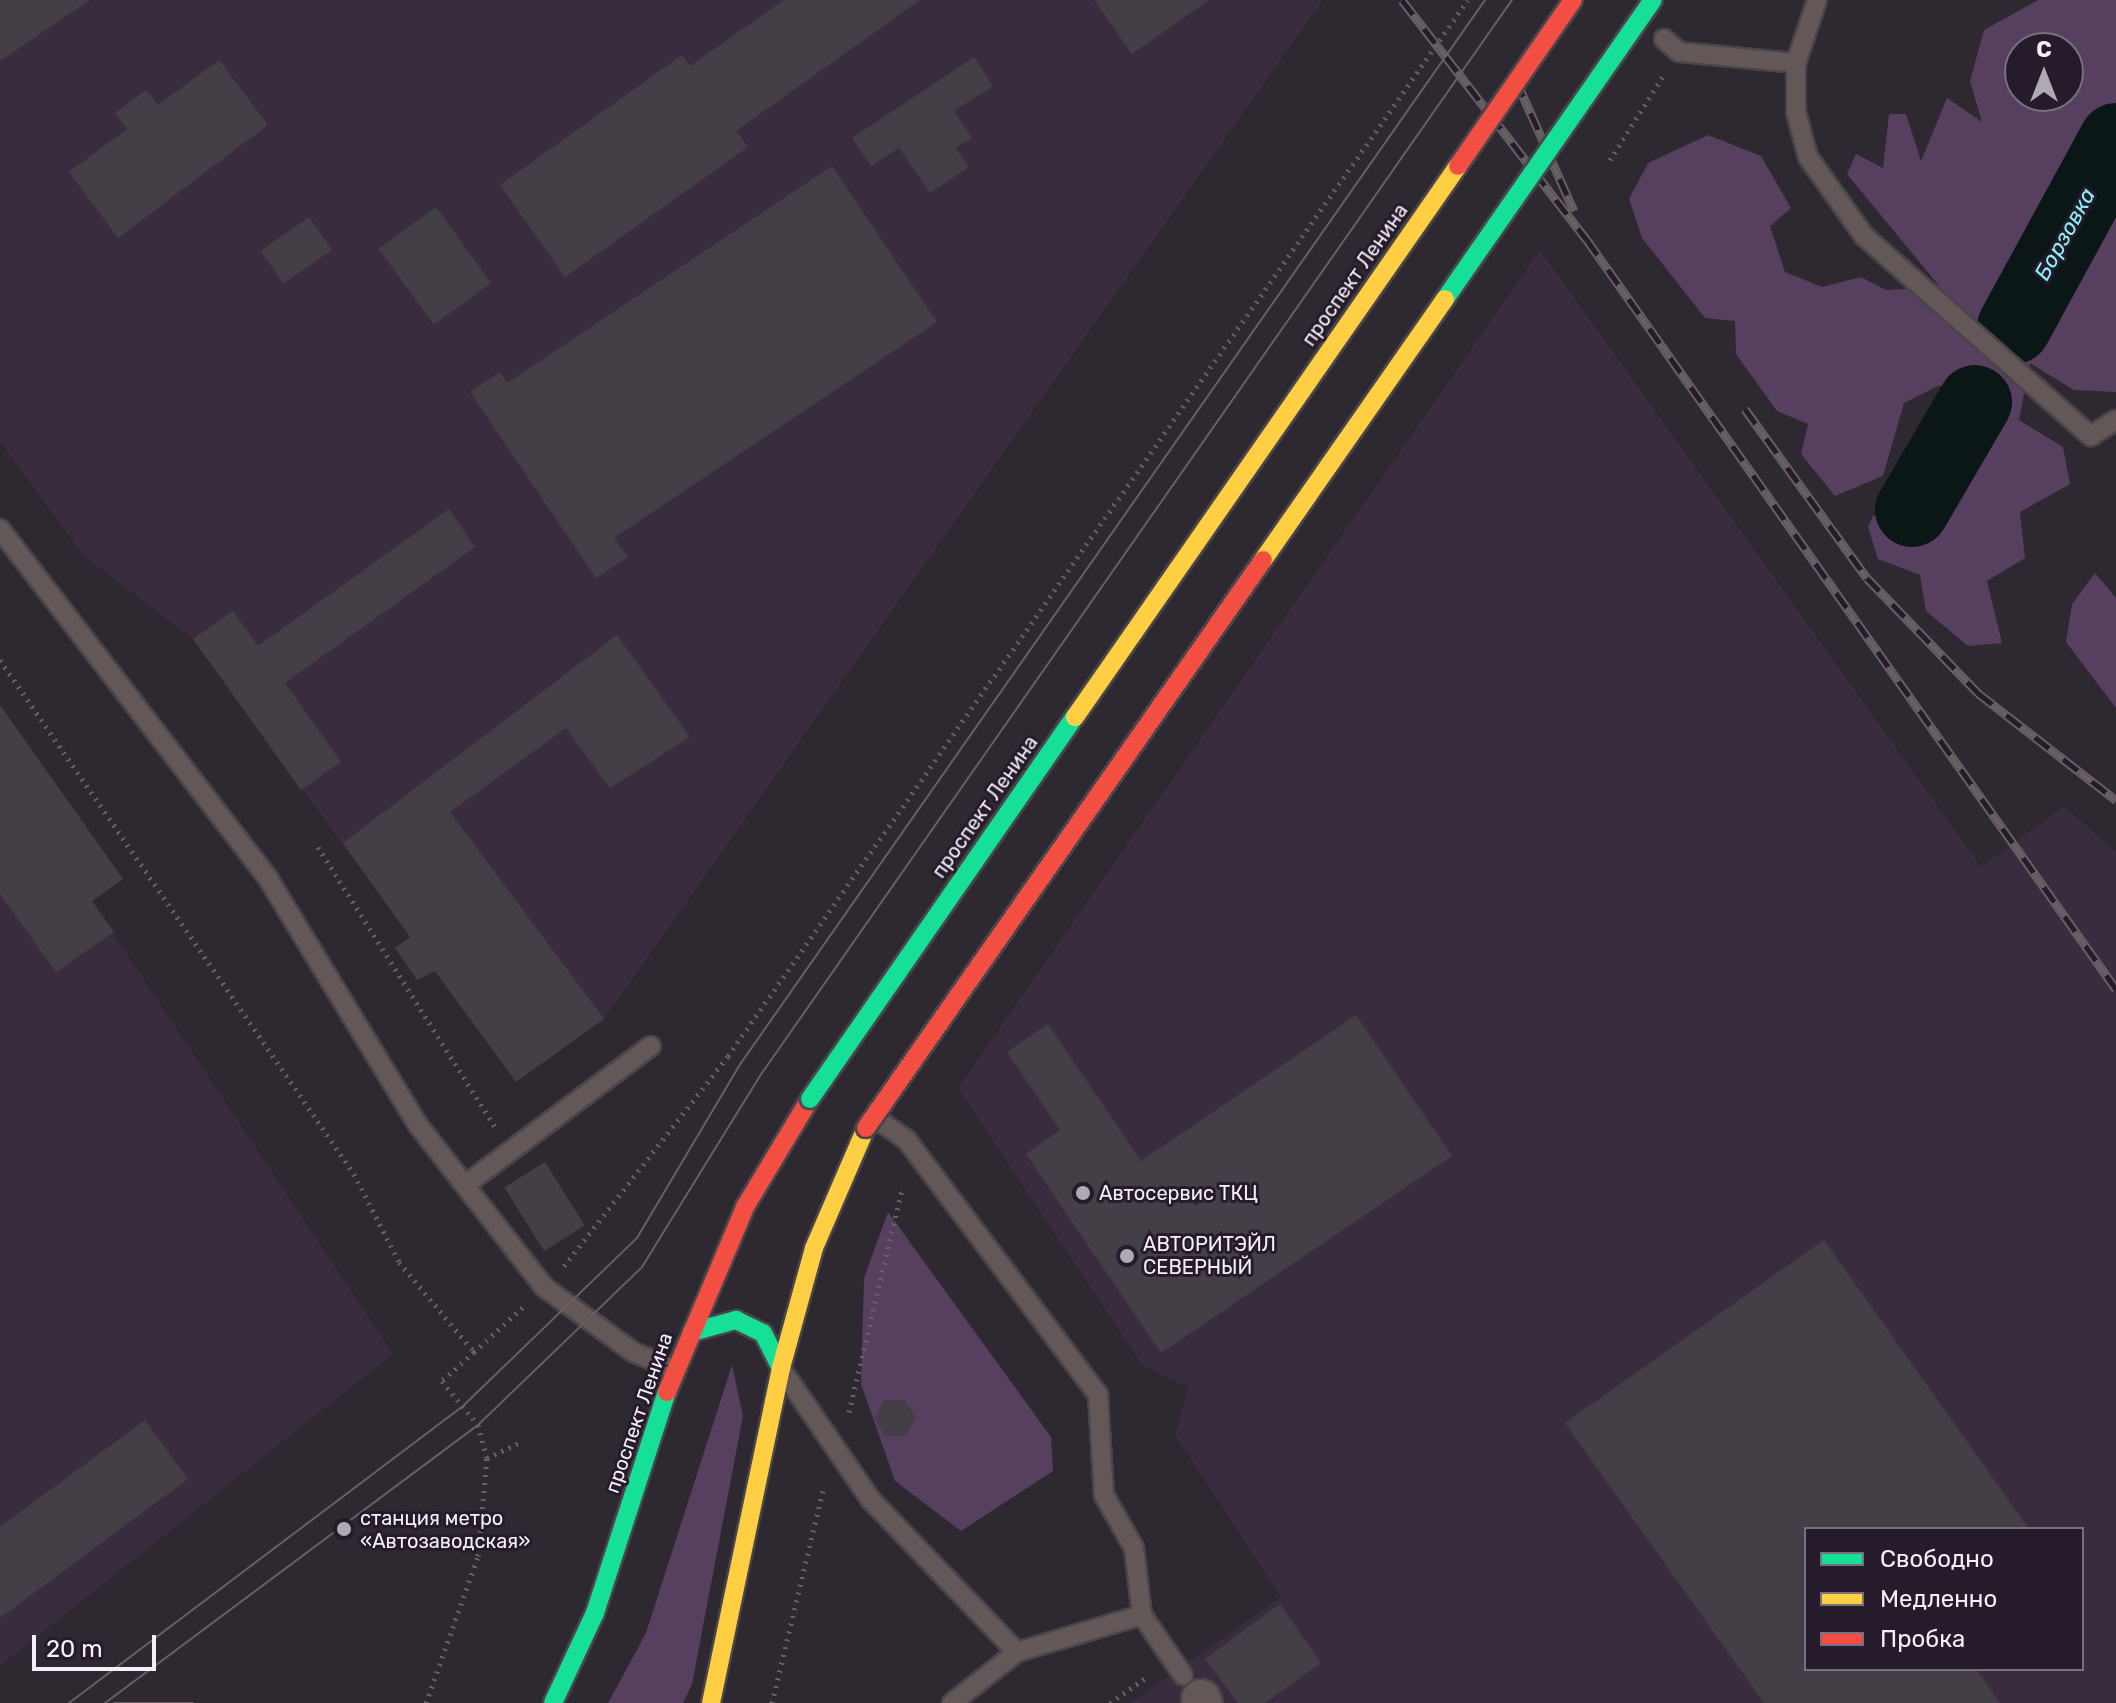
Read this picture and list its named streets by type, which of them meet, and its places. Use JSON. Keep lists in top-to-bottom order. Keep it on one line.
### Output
{"streets":{"main road":["проспект Ленина"]},"water":["Борзовка"],"places":["Автосервис ТКЦ","АВТОРИТЭЙЛ СЕВЕРНЫЙ","станция метро «Автозаводская»"],"legend":["Свободно","Медленно","Пробка"],"scale_bar":"20 m","north":"top"}
